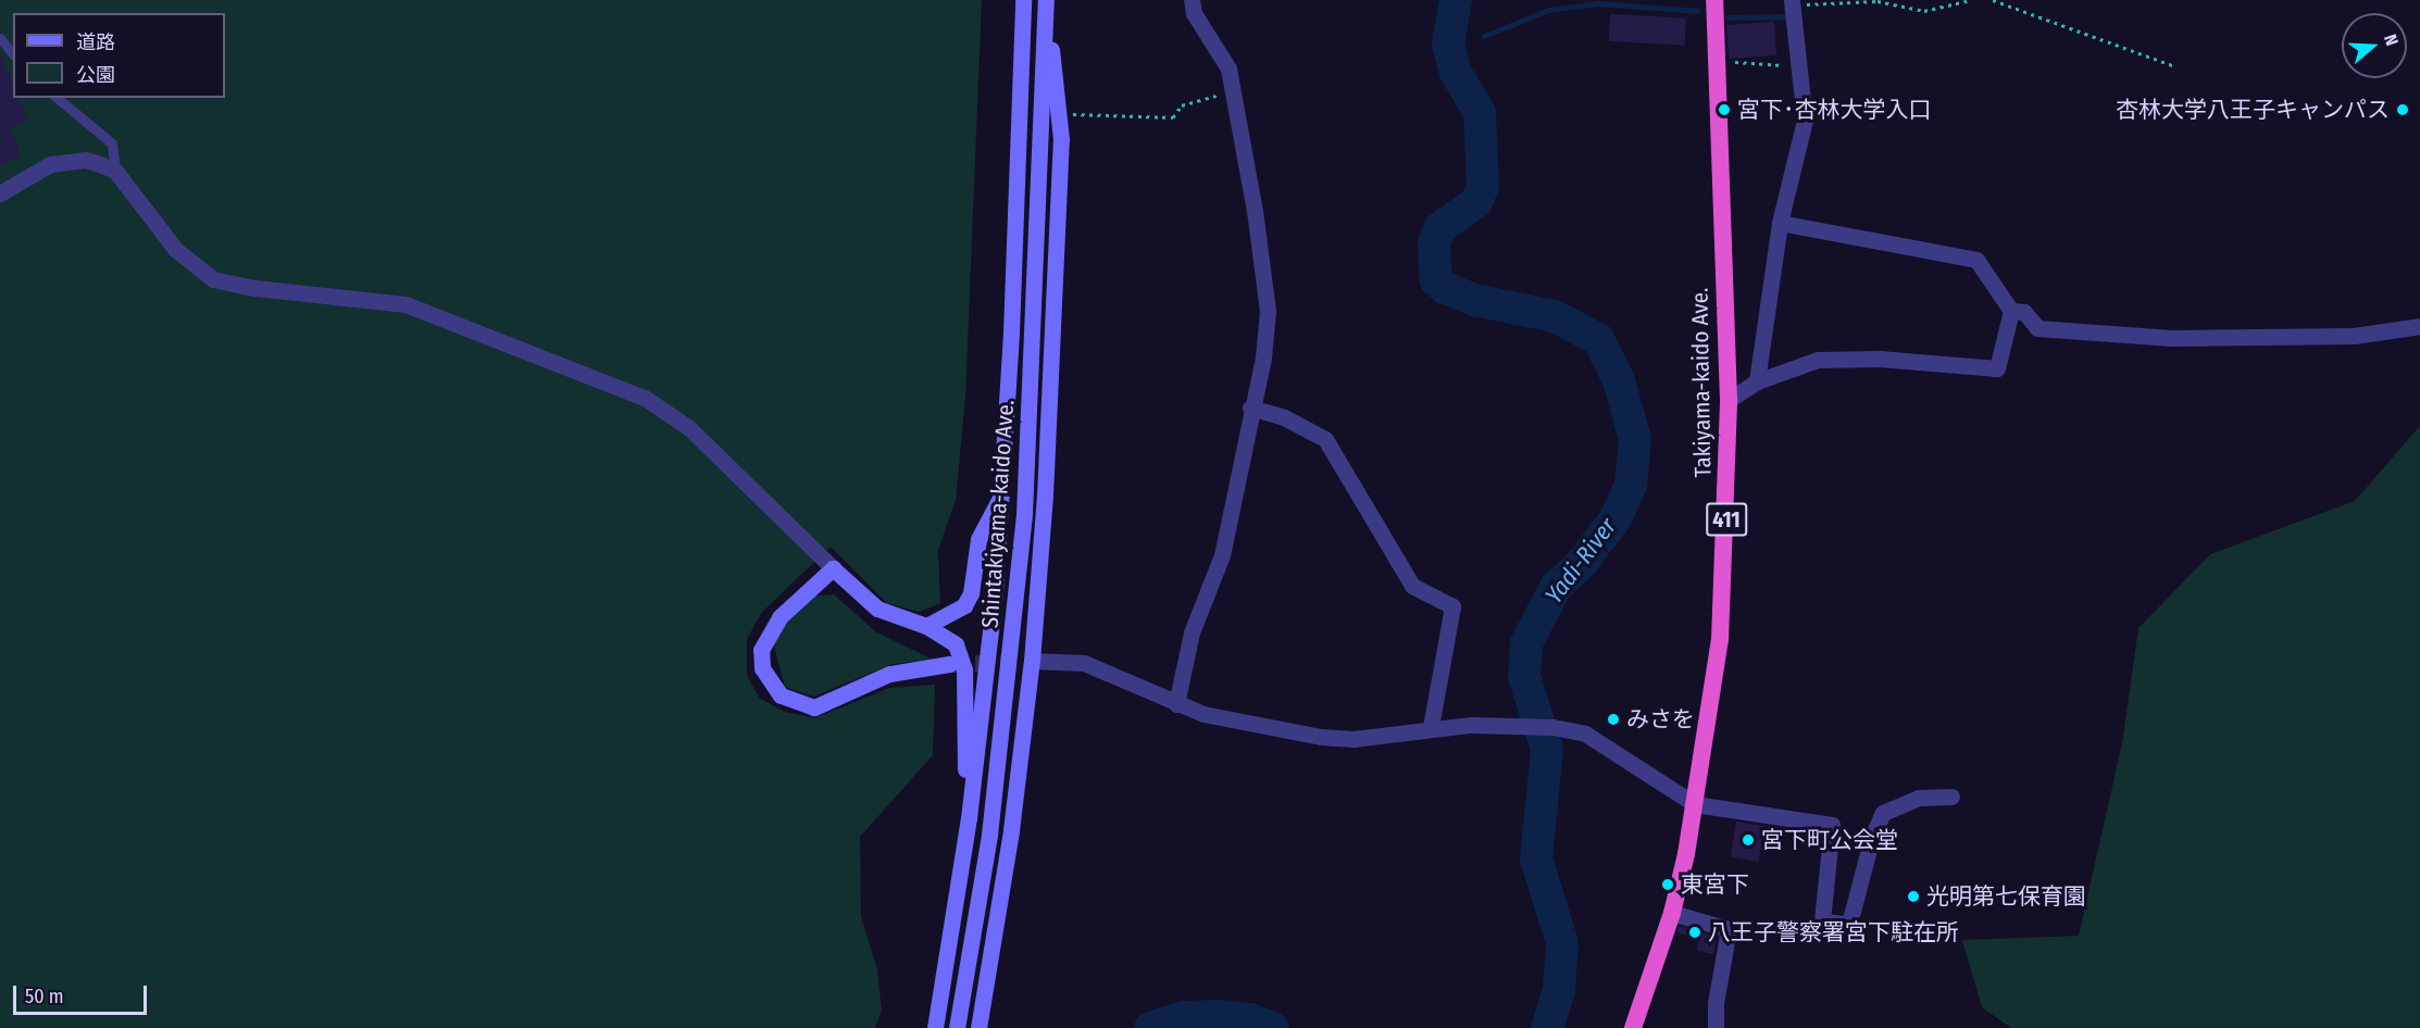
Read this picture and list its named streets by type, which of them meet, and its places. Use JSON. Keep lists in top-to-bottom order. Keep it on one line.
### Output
{"streets":{"highway":["Takiyama-kaido Ave.","411"],"main road":["Shintakiyama-kaido Ave."]},"water":["Yadi-River"],"places":["宮下･杏林大学入口","杏林大学八王子キャンパス","みさを","宮下町公会堂","東宮下","光明第七保育園","八王子警察署宮下駐在所"],"legend":["道路","公園"],"scale_bar":"50 m","north":"right"}
